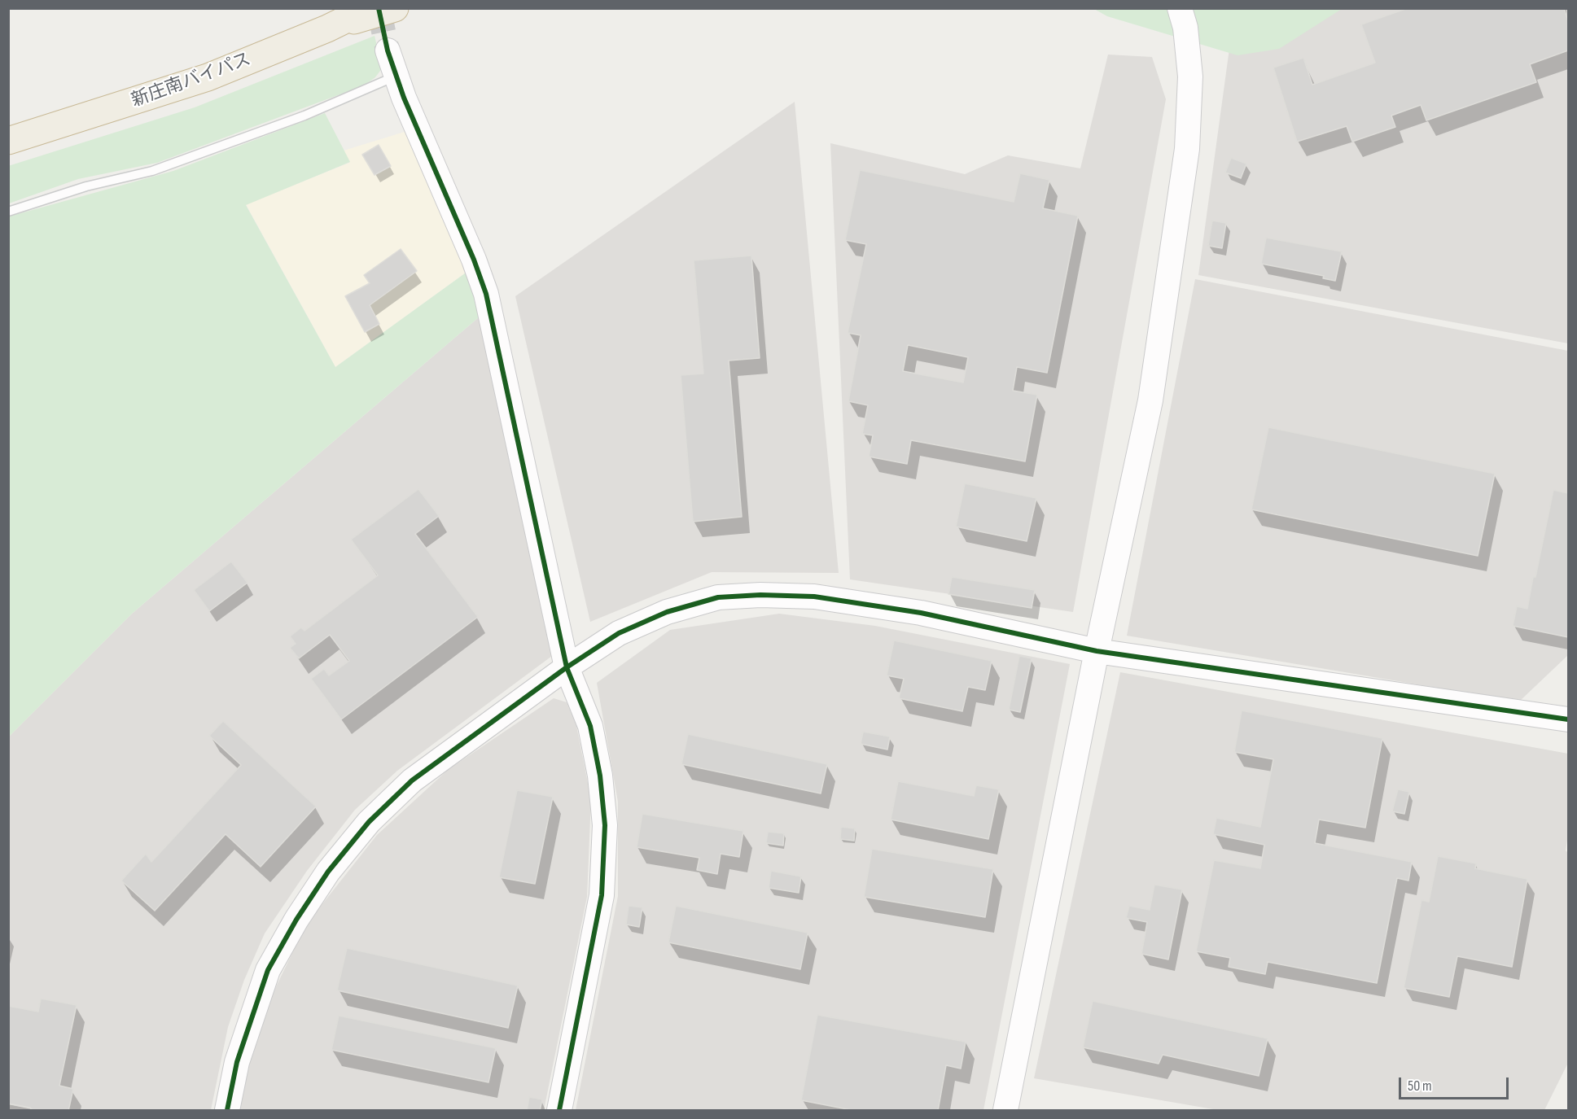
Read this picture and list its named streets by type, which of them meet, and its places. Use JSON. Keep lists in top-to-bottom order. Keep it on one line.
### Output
{"streets":{"highway":["新庄南バイパス"]},"scale_bar":"50 m"}
